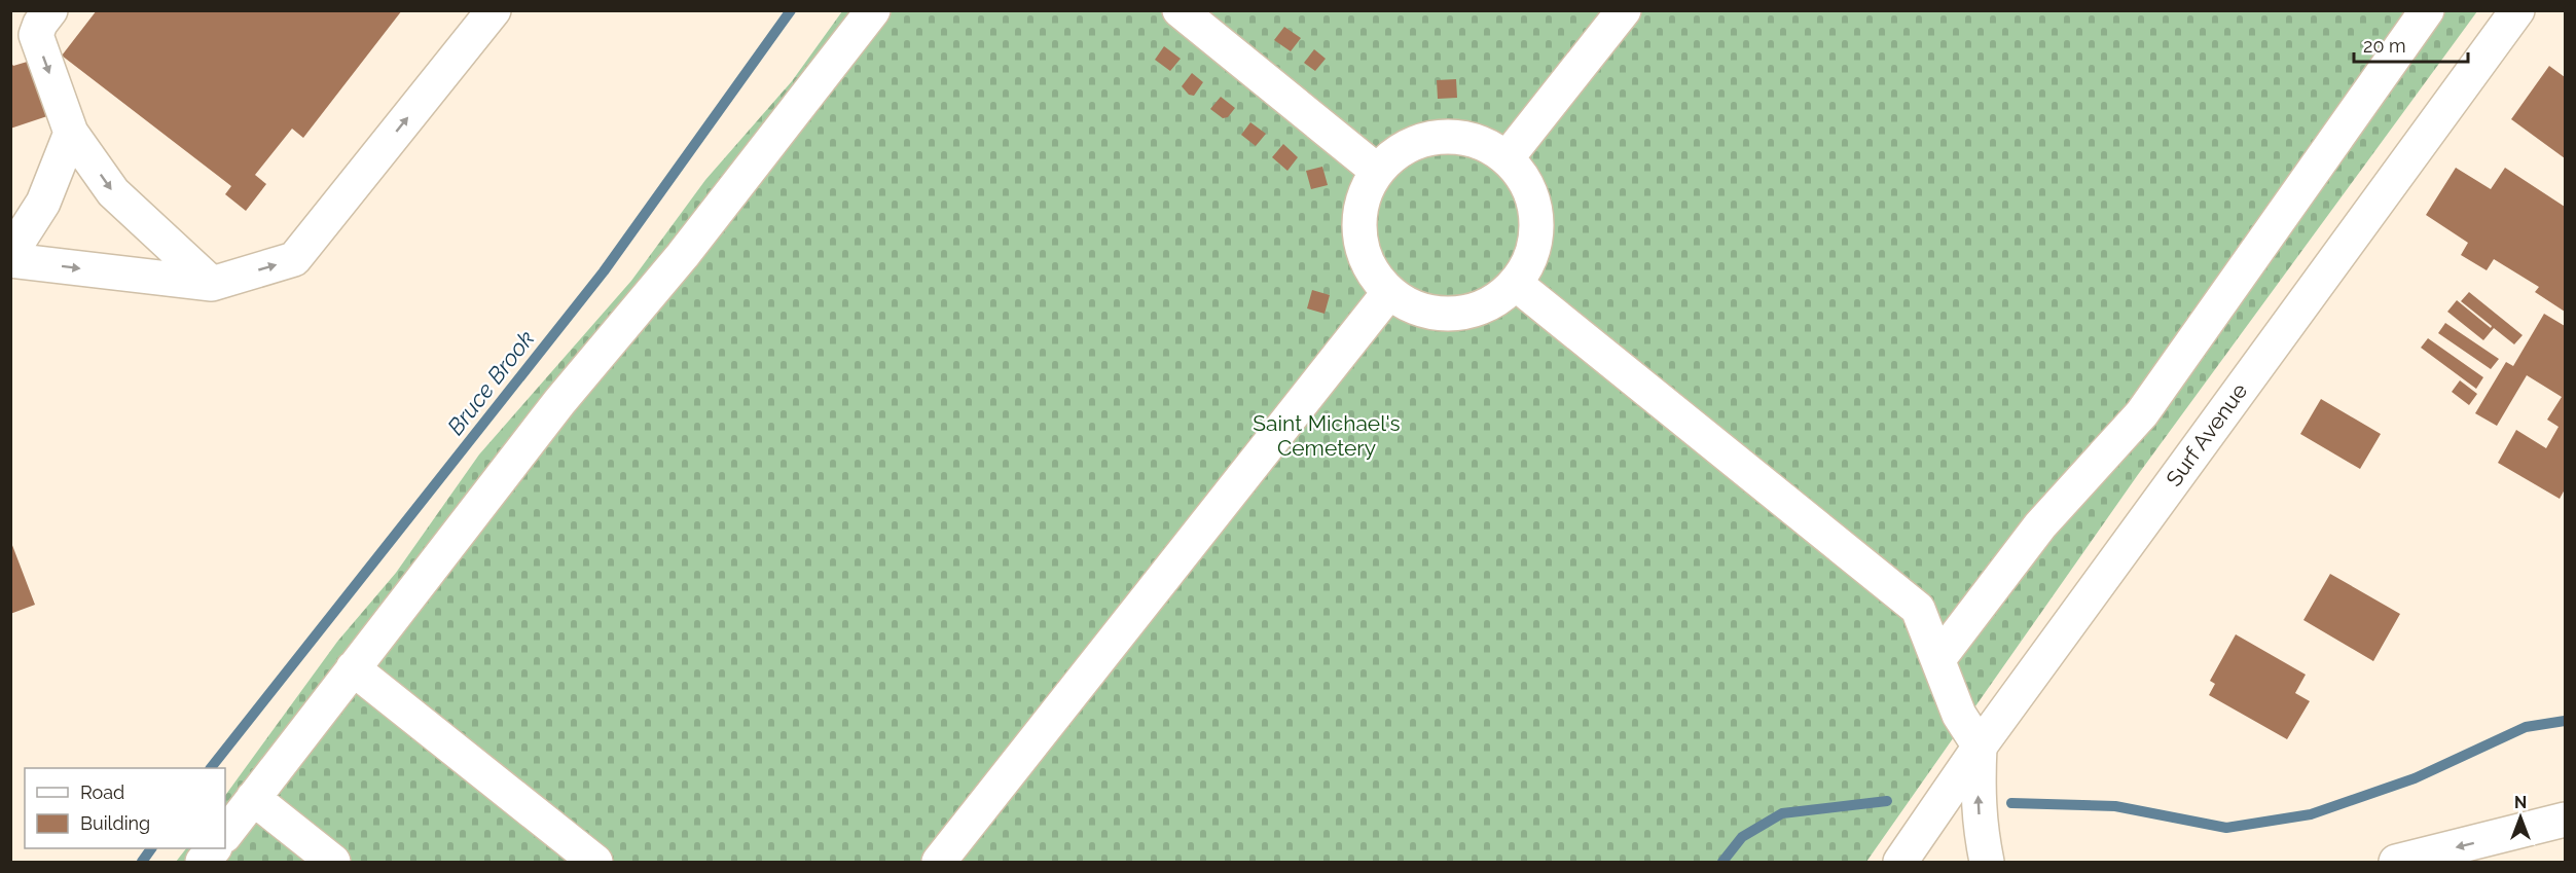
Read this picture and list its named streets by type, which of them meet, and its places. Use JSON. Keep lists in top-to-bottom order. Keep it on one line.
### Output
{"streets":{"main road":["Surf Avenue"]},"water":["Bruce Brook"],"parks":["Saint Michael's Cemetery"],"legend":["Road","Building"],"scale_bar":"20 m","north":"top"}
